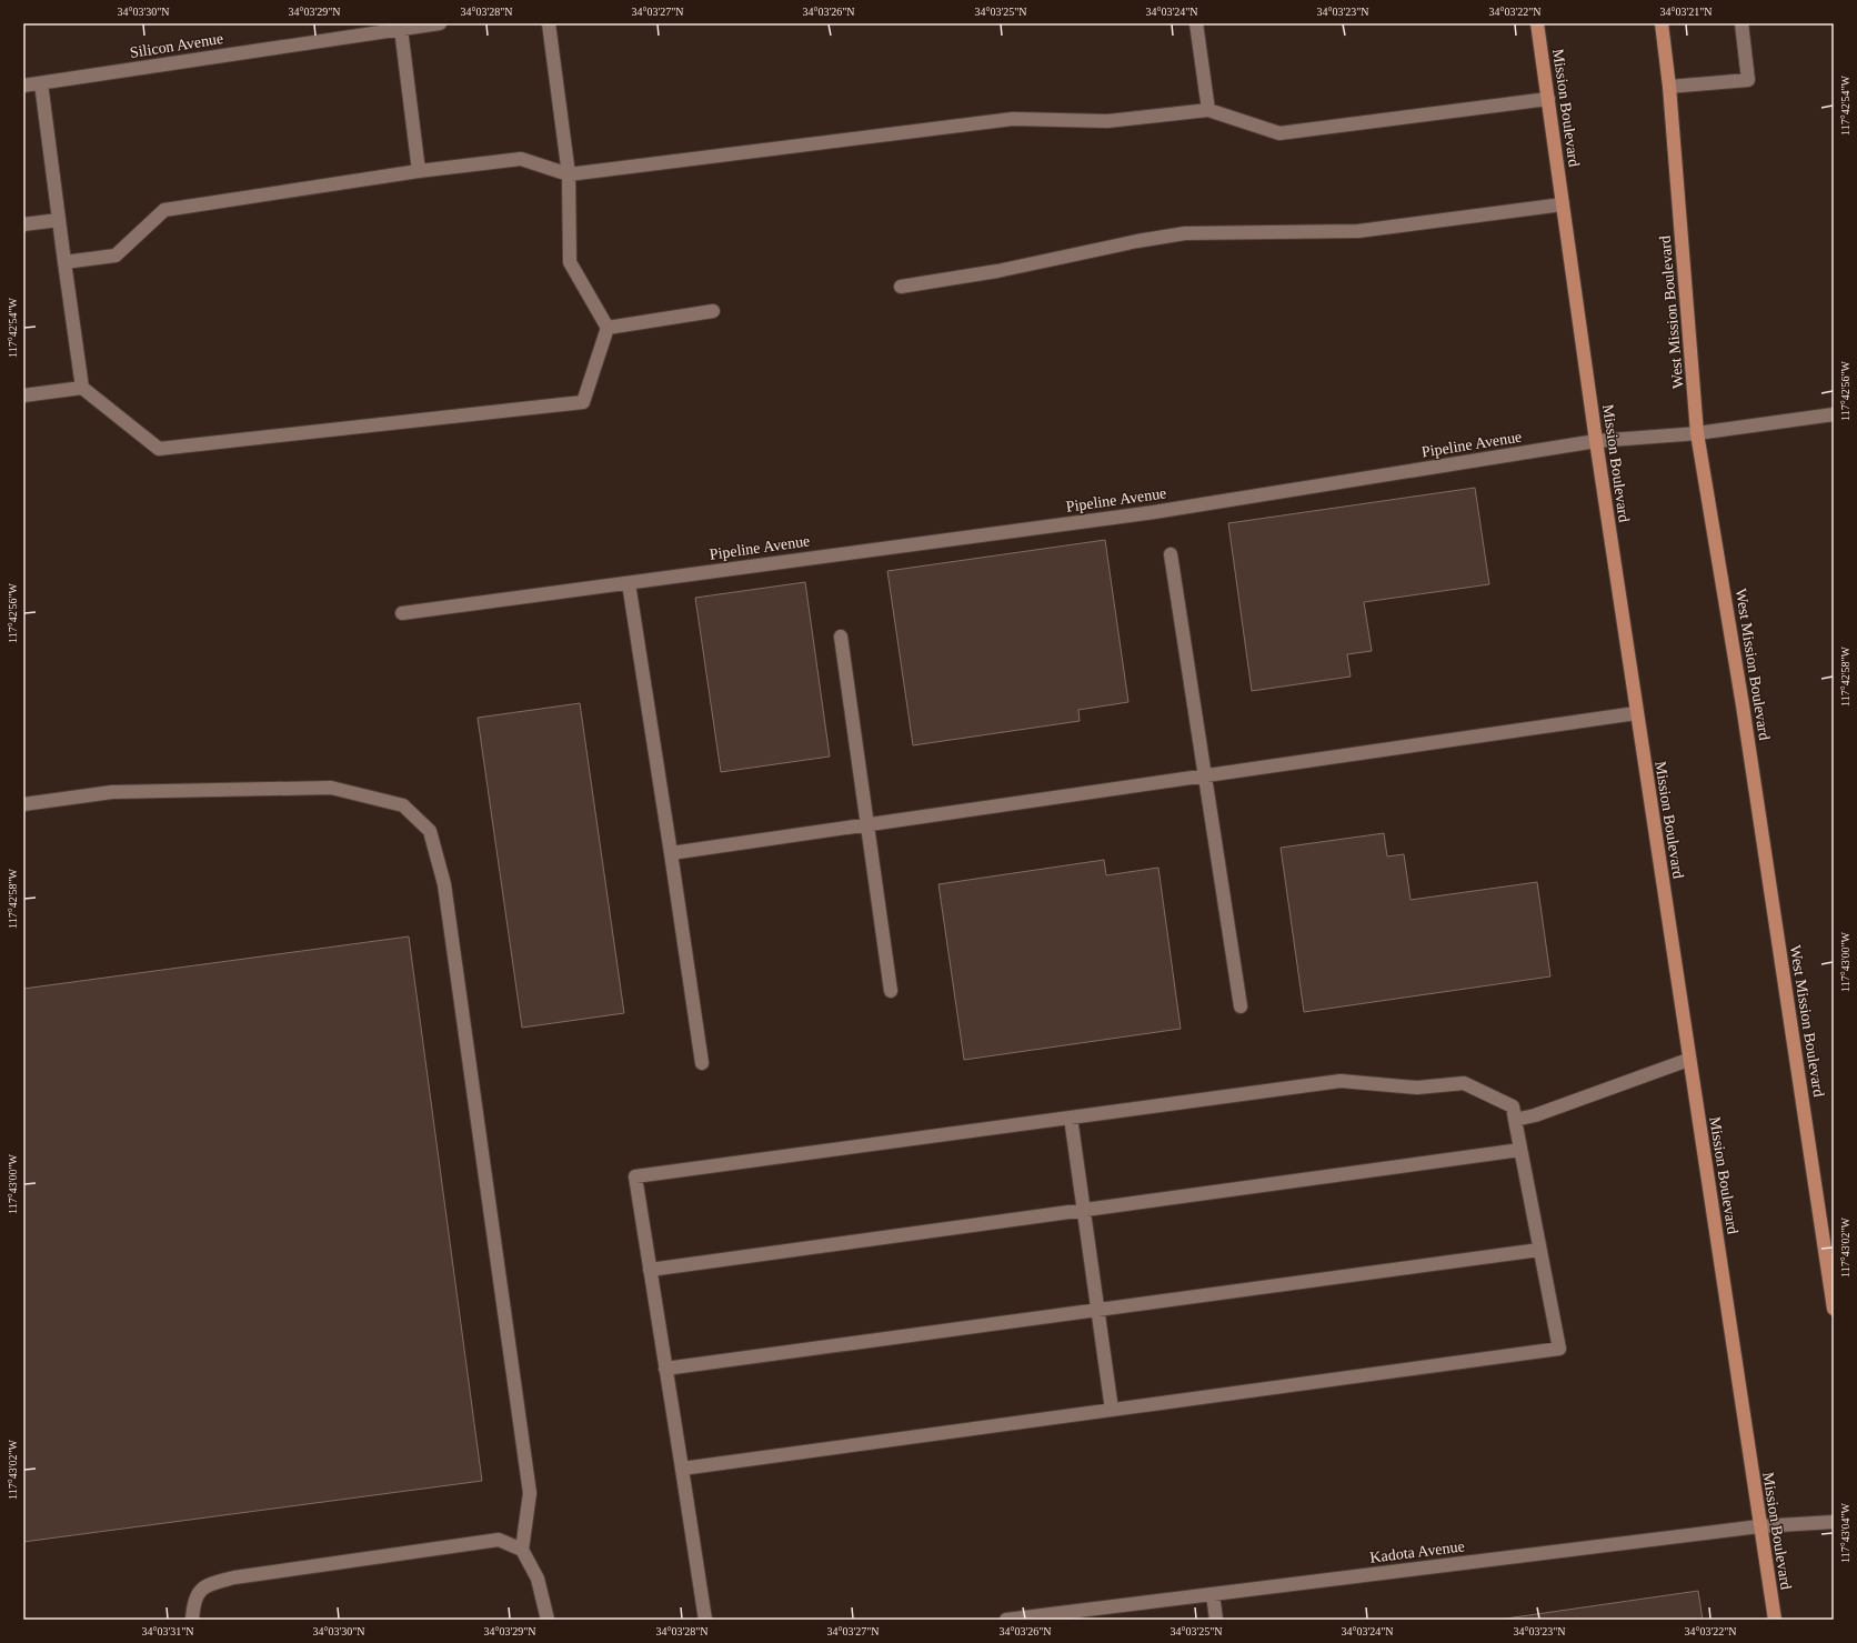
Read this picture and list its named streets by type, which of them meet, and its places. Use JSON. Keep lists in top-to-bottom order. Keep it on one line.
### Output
{"streets":{"main road":["Mission Boulevard","West Mission Boulevard"],"street":["Silicon Avenue","Pipeline Avenue","Kadota Avenue"]},"crossings":[["Mission Boulevard","Pipeline Avenue"],["Mission Boulevard","Kadota Avenue"],["West Mission Boulevard","Pipeline Avenue"]],"coordinates":["34°03'30\"N","34°03'29\"N","34°03'28\"N","34°03'27\"N","34°03'26\"N","34°03'25\"N","34°03'24\"N","34°03'23\"N","34°03'22\"N","34°03'21\"N","117°42'54\"W","117°42'56\"W","117°42'58\"W","117°43'00\"W","117°43'02\"W","117°43'04\"W","34°03'31\"N"]}
